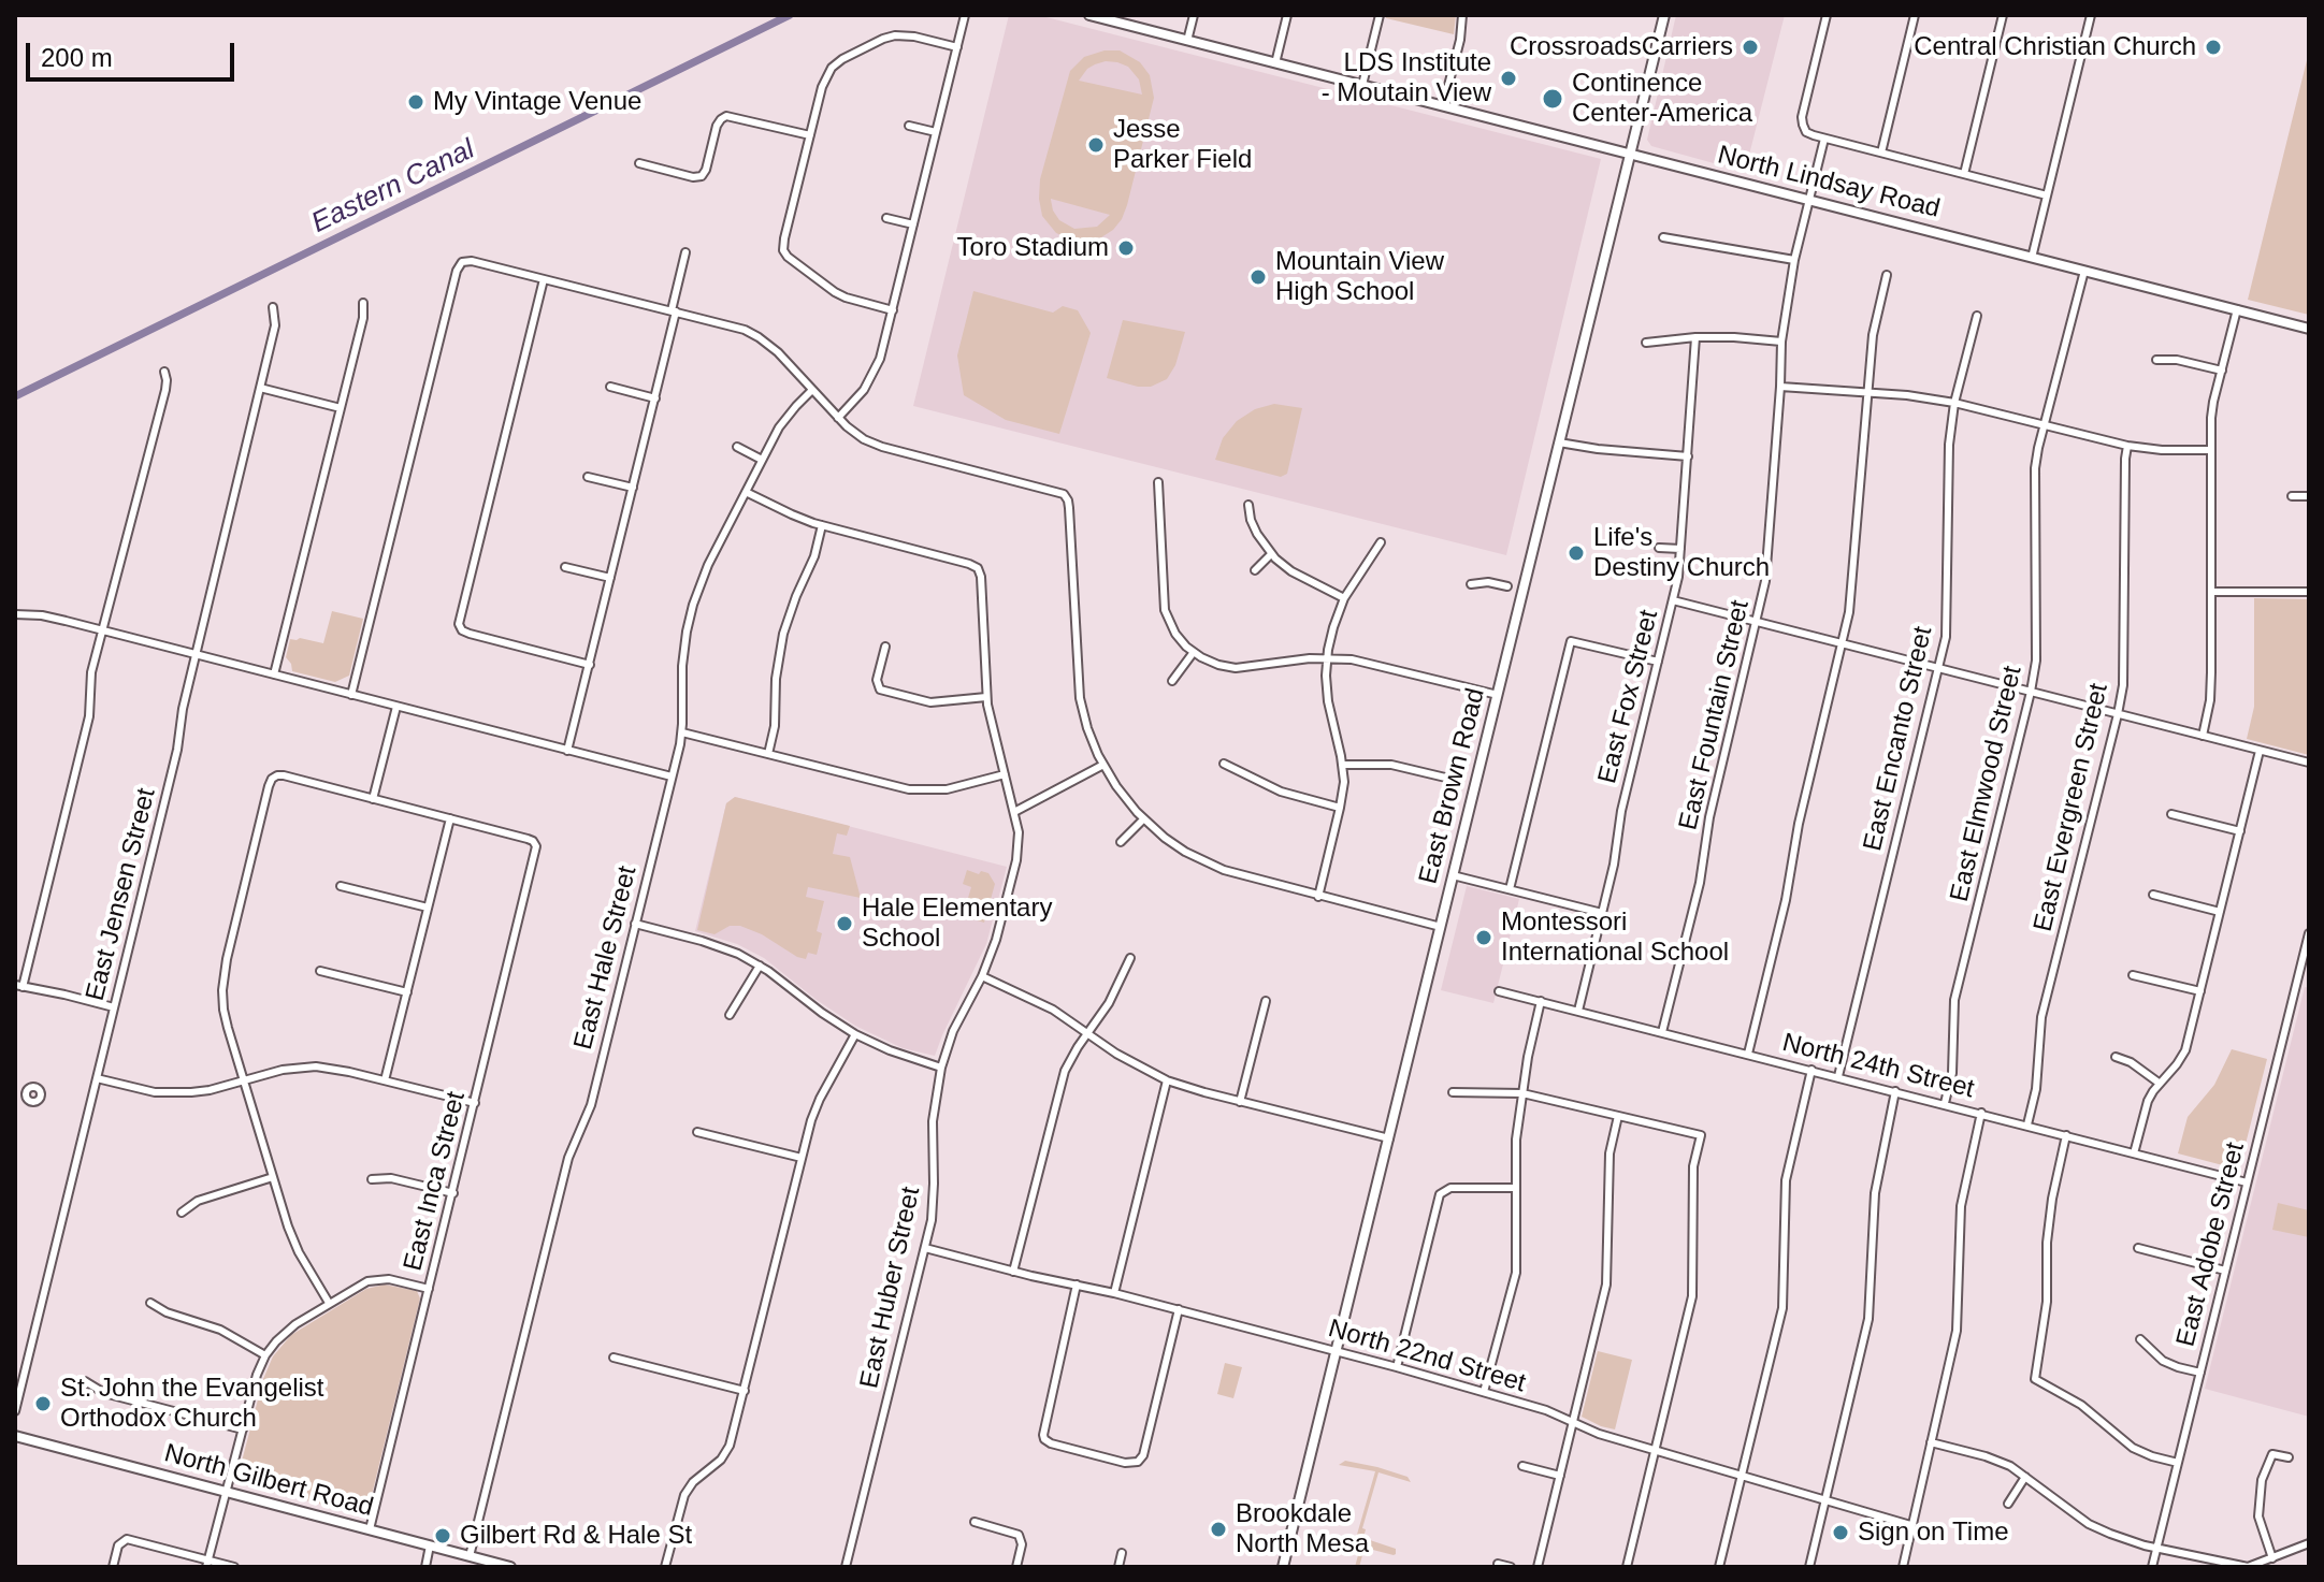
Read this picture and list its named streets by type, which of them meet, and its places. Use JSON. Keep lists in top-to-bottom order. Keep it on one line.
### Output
{"streets":{"main road":["North Lindsay Road","East Brown Road","North Gilbert Road"],"street":["East Fox Street","East Fountain Street","East Encanto Street","East Elmwood Street","East Evergreen Street","East Jensen Street","East Hale Street","North 24th Street","East Inca Street","East Adobe Street","East Huber Street","North 22nd Street"]},"crossings":[["North Lindsay Road","East Fountain Street"],["North Lindsay Road","East Elmwood Street"],["North Lindsay Road","East Brown Road"],["East Fox Street","North 24th Street"],["East Fountain Street","North 24th Street"],["East Encanto Street","North 24th Street"],["East Elmwood Street","North 24th Street"],["East Brown Road","North 22nd Street"],["East Evergreen Street","North 24th Street"],["East Hale Street","North Gilbert Road"],["North 24th Street","East Adobe Street"],["East Inca Street","North Gilbert Road"],["East Huber Street","North 22nd Street"]],"water":["Eastern Canal"],"places":["CrossroadsCarriers","Central Christian Church","LDS Institute - Moutain View","Continence Center-America","My Vintage Venue","Jesse Parker Field","Toro Stadium","Mountain View High School","Life's Destiny Church","Hale Elementary School","Montessori International School","St. John the Evangelist Orthodox Church","Brookdale North Mesa","Sign on Time","Gilbert Rd & Hale St"],"scale_bar":"200 m"}
